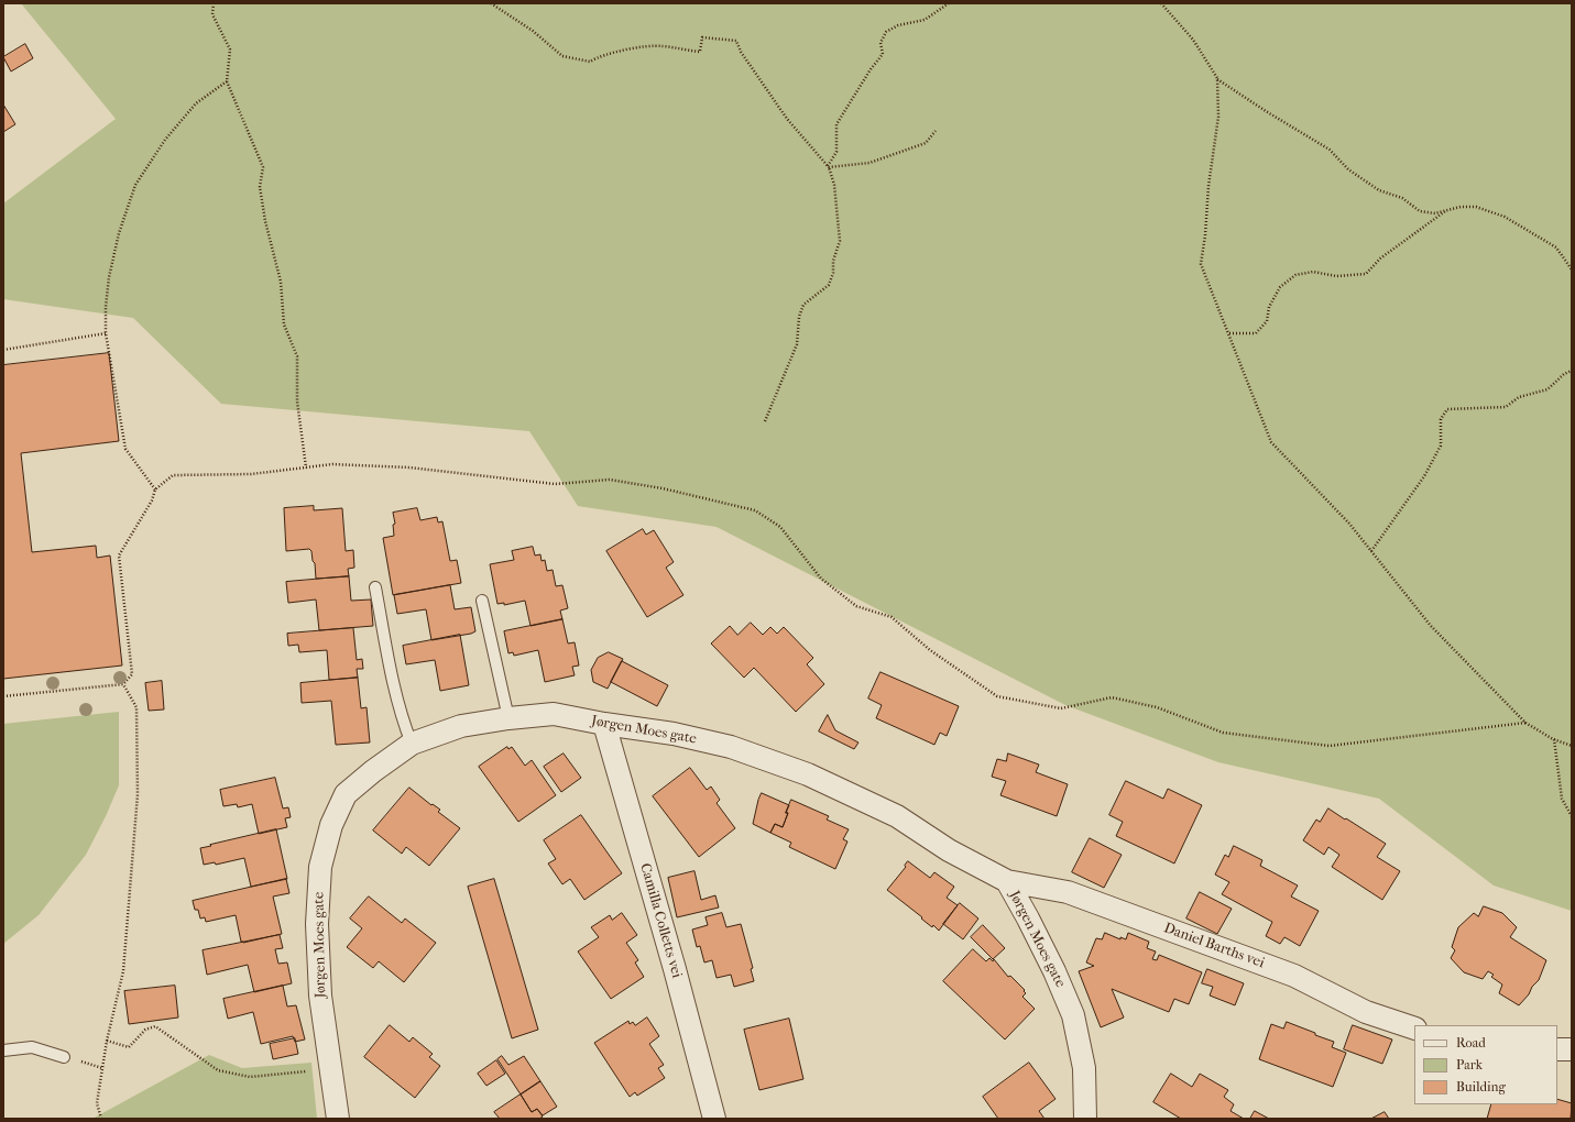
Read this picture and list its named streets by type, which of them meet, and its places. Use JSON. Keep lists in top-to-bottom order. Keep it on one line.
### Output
{"streets":{"street":["Jørgen Moes gate","Camilla Colletts vei","Daniel Barths vei"]},"crossings":[["Jørgen Moes gate","Camilla Colletts vei"],["Jørgen Moes gate","Daniel Barths vei"]],"legend":["Road","Park","Building"]}
